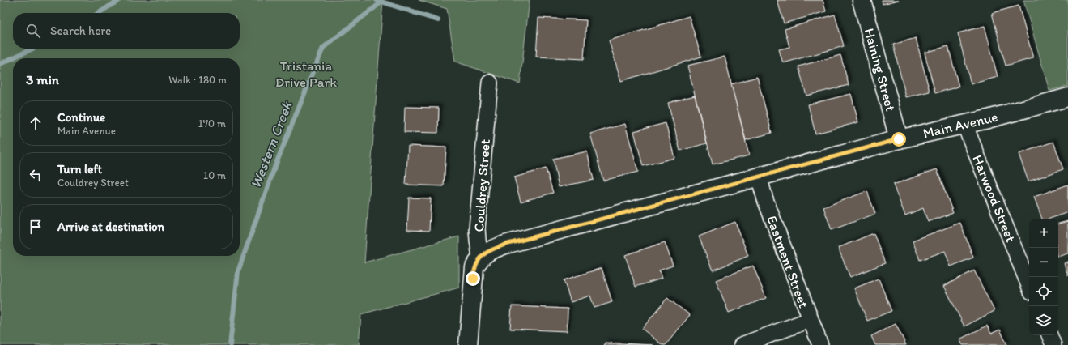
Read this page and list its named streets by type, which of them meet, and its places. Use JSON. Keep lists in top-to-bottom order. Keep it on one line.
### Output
{"streets":{"street":["Haining Street","Main Avenue","Couldrey Street","Harwood Street","Eastment Street"]},"crossings":[["Haining Street","Main Avenue"],["Main Avenue","Couldrey Street"],["Main Avenue","Harwood Street"],["Main Avenue","Eastment Street"]],"water":["Western Creek"],"parks":["Tristania Drive Park"],"page":{"search":"Search here","heading":["3 min","Walk · 180 m"],"list":[["Continue","Main Avenue","170 m"],["Turn left","Couldrey Street","10 m"],"Arrive at destination"],"map_buttons":["+","−"]}}
